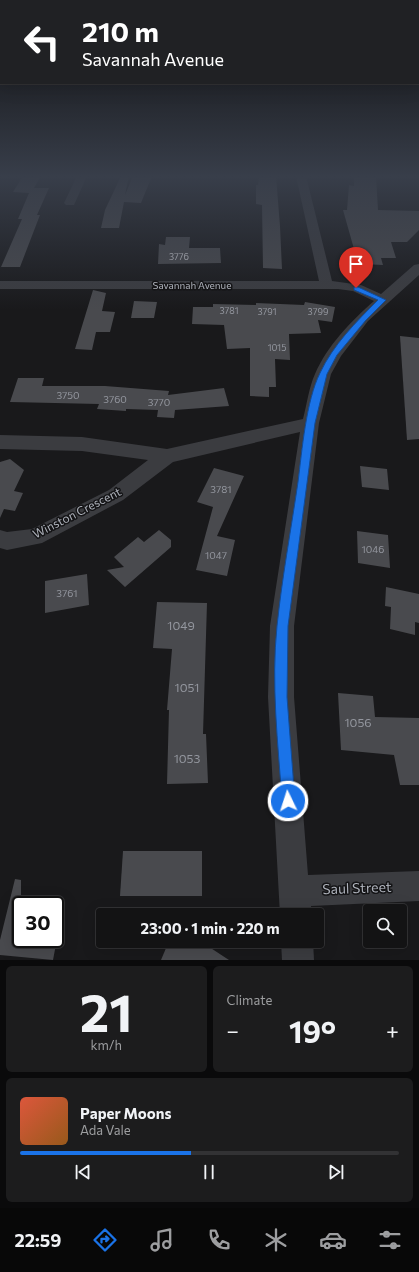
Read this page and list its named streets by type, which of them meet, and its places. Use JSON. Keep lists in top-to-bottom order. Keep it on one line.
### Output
{"streets":{"street":["Savannah Avenue","Winston Crescent","Saul Street"]},"house_numbers":["3776","3781","3791","3799","1015","3750","3760","3770","3781","1046","1047","3761","1049","1051","1056","1053"],"page":{"turn":["210 m","Savannah Avenue"],"limit":"30","trip":"23:00 · 1 min · 220 m","tile":[["21","km/h"],"Climate"],"heat":["−","19°","+"],"song":["Paper Moons","Ada Vale"],"tabs":"22:59"}}
